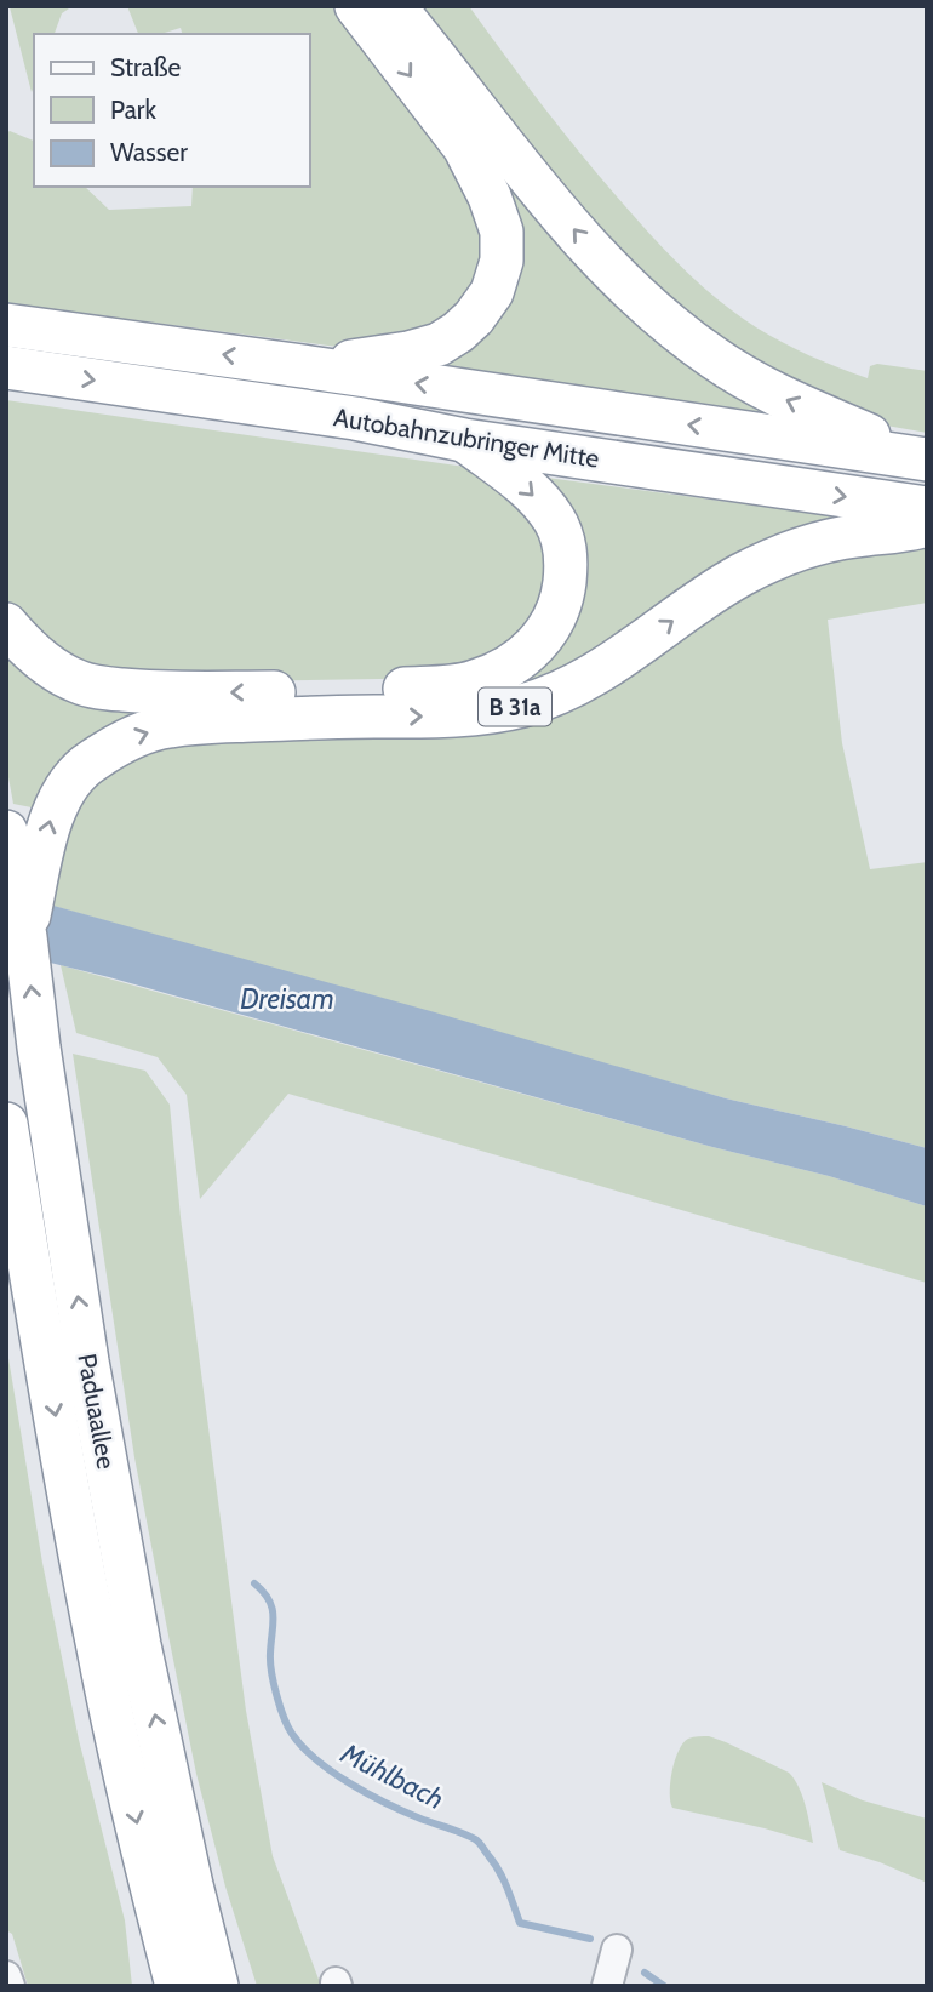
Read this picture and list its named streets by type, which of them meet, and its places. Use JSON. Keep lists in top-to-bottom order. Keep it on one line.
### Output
{"streets":{"highway":["Autobahnzubringer Mitte","B 31a","Paduaallee"]},"crossings":[["B 31a","Paduaallee"]],"water":["Dreisam","Mühlbach"],"legend":["Straße","Park","Wasser"]}
